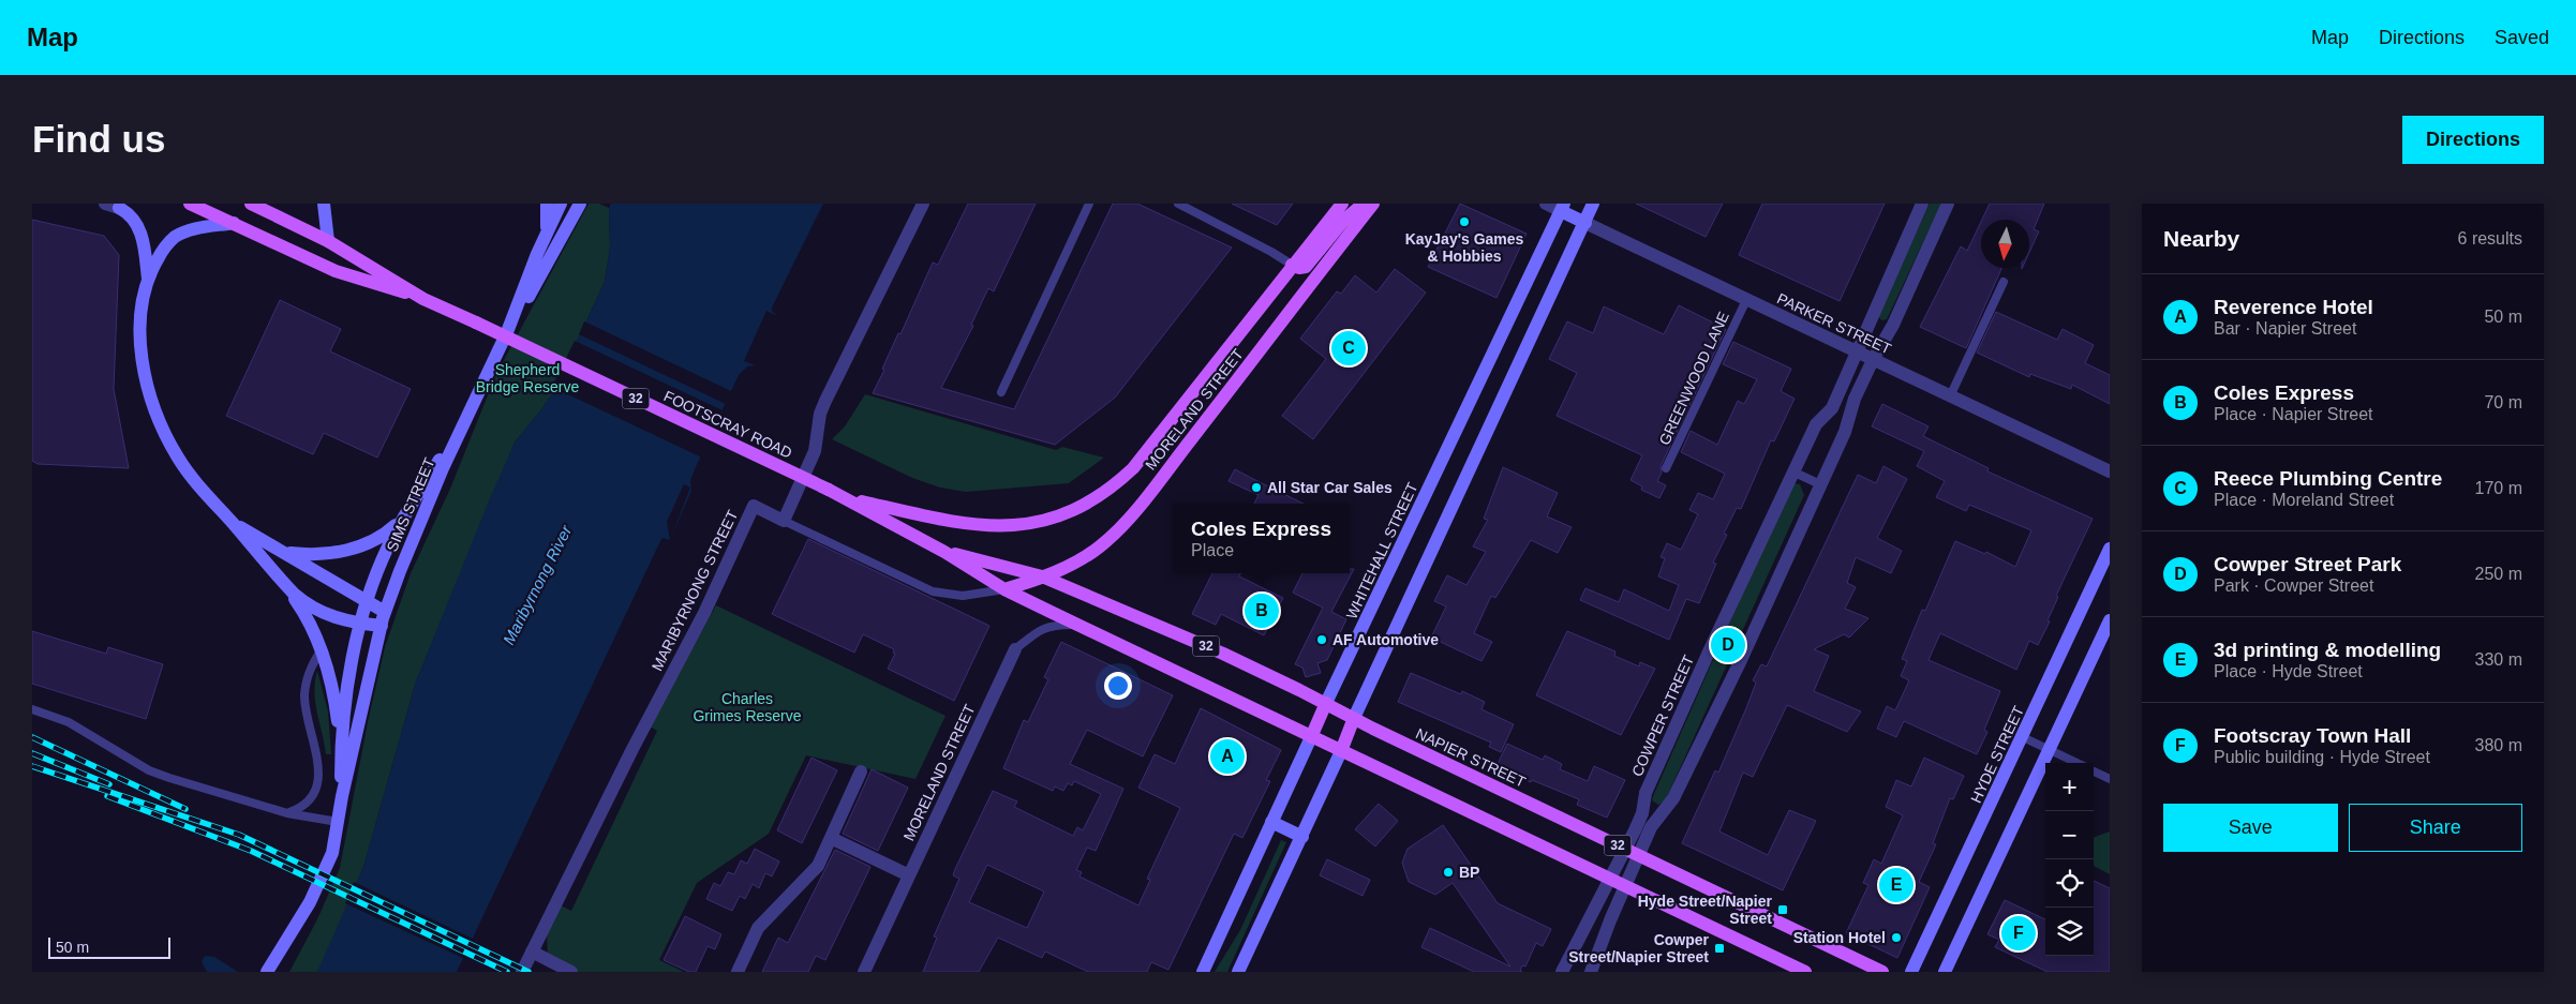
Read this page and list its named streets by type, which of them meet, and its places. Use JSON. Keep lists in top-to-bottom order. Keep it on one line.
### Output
{"streets":{"main road":["32","MORELAND STREET","FOOTSCRAY ROAD","WHITEHALL STREET","NAPIER STREET"],"street":["PARKER STREET","SIMS STREET","MARIBYRNONG STREET","COWPER STREET","HYDE STREET"],"lane":["GREENWOOD LANE"]},"crossings":[["PARKER STREET","GREENWOOD LANE"],["PARKER STREET","WHITEHALL STREET"],["PARKER STREET","COWPER STREET"],["32","MORELAND STREET"],["32","FOOTSCRAY ROAD"],["32","WHITEHALL STREET"],["32","COWPER STREET"],["MORELAND STREET","FOOTSCRAY ROAD"],["MORELAND STREET","NAPIER STREET"],["FOOTSCRAY ROAD","NAPIER STREET"],["WHITEHALL STREET","NAPIER STREET"],["COWPER STREET","NAPIER STREET"]],"water":["Maribyrnong River"],"parks":["Shepherd Bridge Reserve","Charles Grimes Reserve"],"places":{"other":["KayJay's Games & Hobbies","All Star Car Sales","AF Automotive","BP","Station Hotel"],"transit":["Hyde Street/Napier Street","Cowper Street/Napier Street"]},"scale_bar":"50 m","north":"bottom","page":{"header":"Map","nav":["Map","Directions","Saved"],"buttons":["Directions",["Save","Share"]],"title":"Find us","heading":["Nearby","6 results"],"list":[{"mark":"A","name":"Reverence Hotel","note":"Bar · Napier Street","value":"50 m"},{"mark":"B","name":"Coles Express","note":"Place · Napier Street","value":"70 m"},{"mark":"C","name":"Reece Plumbing Centre","note":"Place · Moreland Street","value":"170 m"},{"mark":"D","name":"Cowper Street Park","note":"Park · Cowper Street","value":"250 m"},{"mark":"E","name":"3d printing & modelling","note":"Place · Hyde Street","value":"330 m"},{"mark":"F","name":"Footscray Town Hall","note":"Public building · Hyde Street","value":"380 m"}],"pins":["C","B","D","A","E","F"],"popup":["Coles Express","Place"],"map_buttons":["+","−"],"scale":"50 m"}}
